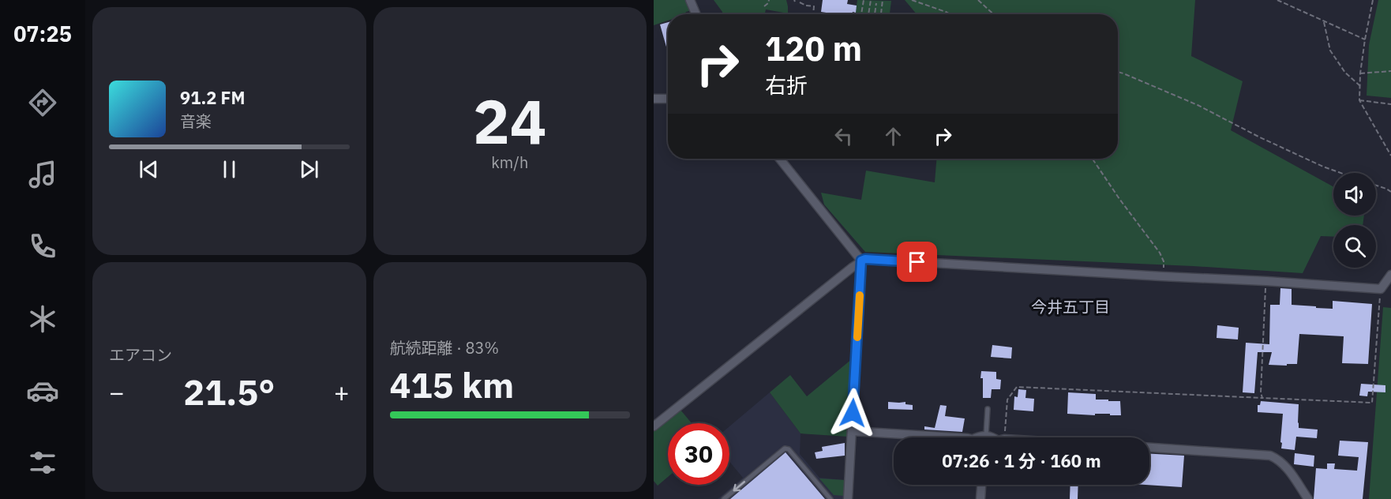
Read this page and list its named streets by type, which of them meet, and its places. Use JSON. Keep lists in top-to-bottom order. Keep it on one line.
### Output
{"districts":["今井五丁目"],"page":{"tabs":"07:25","tile":[["24","km/h"],"エアコン",["航続距離 · 83%","415 km"]],"turn":["120 m","右折"],"song":["91.2 FM","音楽"],"heat":["−","21.5°","+"],"limit":"30","trip":"07:26 · 1 分 · 160 m"}}
